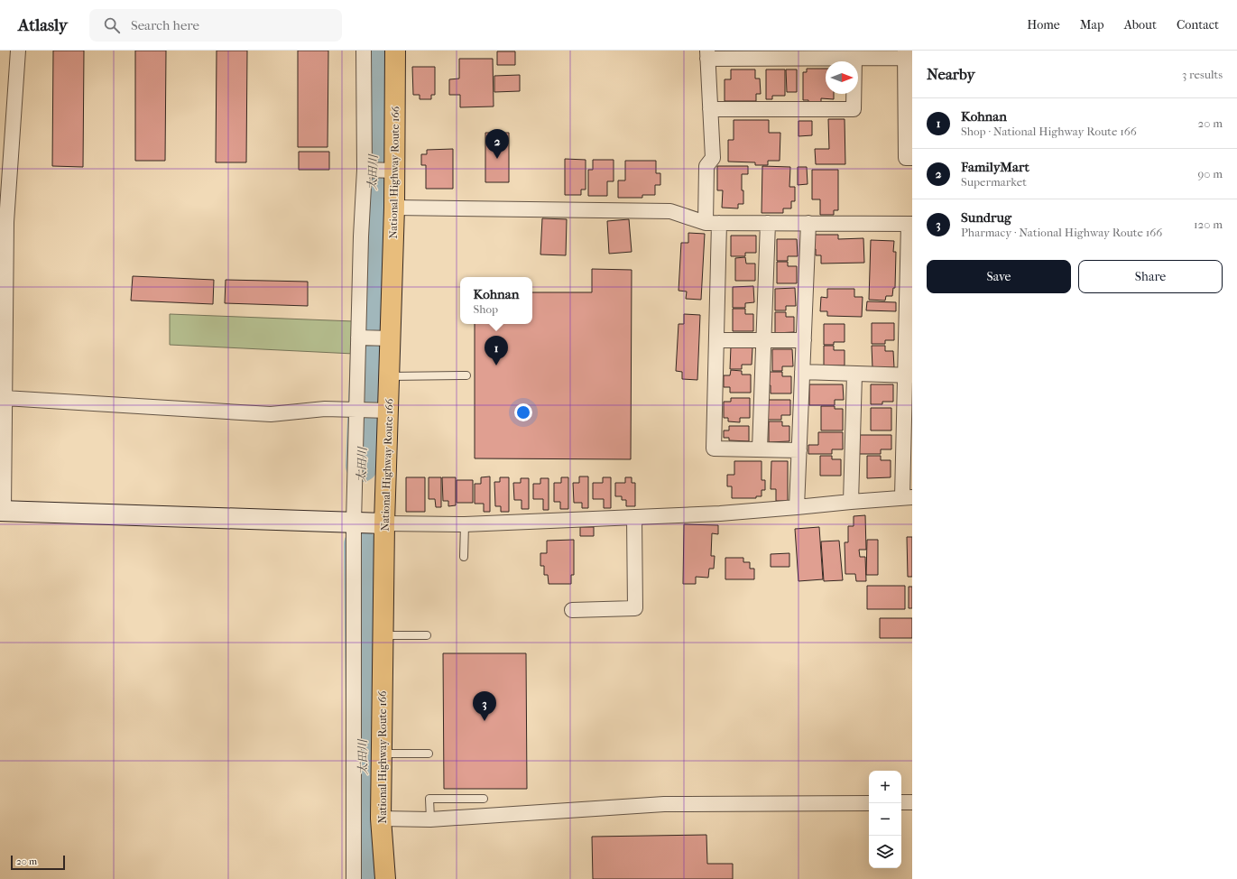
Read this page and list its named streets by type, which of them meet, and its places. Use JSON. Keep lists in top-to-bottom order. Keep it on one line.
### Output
{"streets":{"highway":["National Highway Route 166"]},"water":["太田川"],"scale_bar":"20 m","north":"right","page":{"header":"Atlasly","search":"Search here","nav":["Home","Map","About","Contact"],"heading":["Nearby","3 results"],"list":[{"mark":"1","name":"Kohnan","note":"Shop · National Highway Route 166","value":"20 m"},{"mark":"2","name":"FamilyMart","note":"Supermarket","value":"90 m"},{"mark":"3","name":"Sundrug","note":"Pharmacy · National Highway Route 166","value":"120 m"}],"pins":["2","1","3"],"buttons":["Save","Share"],"popup":["Kohnan","Shop"],"map_buttons":["+","−"],"scale":"20 m"}}
